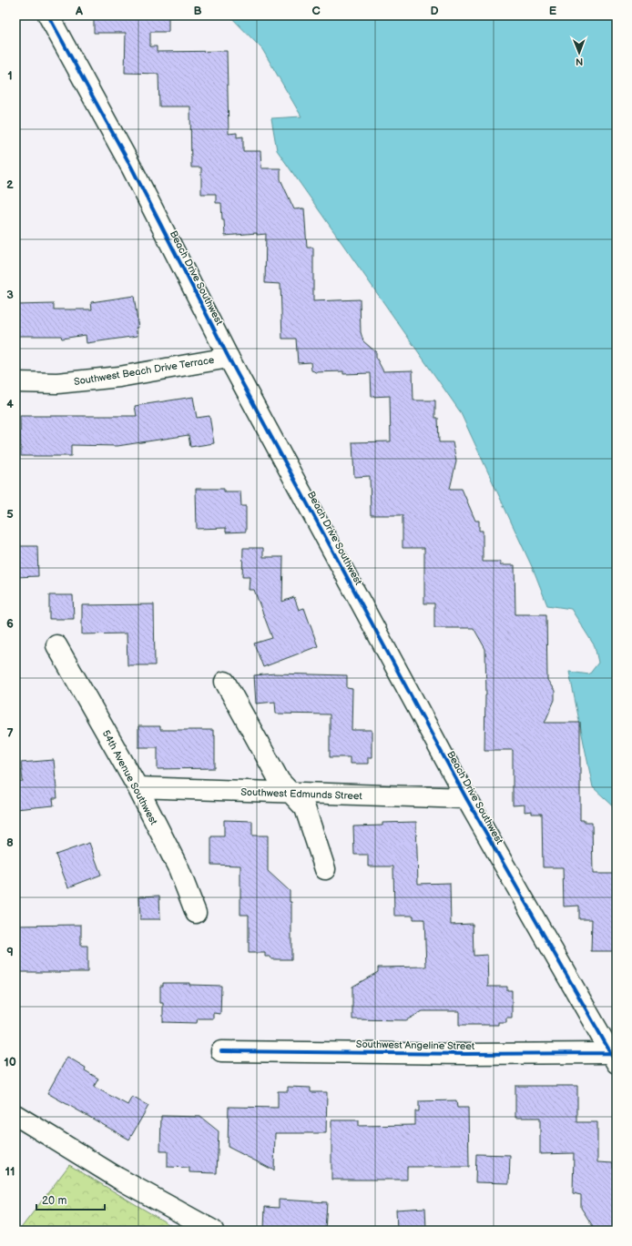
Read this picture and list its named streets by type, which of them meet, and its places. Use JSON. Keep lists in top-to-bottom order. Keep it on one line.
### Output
{"streets":{"street":["Beach Drive Southwest","Southwest Beach Drive Terrace","54th Avenue Southwest","Southwest Edmunds Street","Southwest Angeline Street"]},"crossings":[["Beach Drive Southwest","Southwest Beach Drive Terrace"],["Beach Drive Southwest","Southwest Edmunds Street"],["Beach Drive Southwest","Southwest Angeline Street"],["54th Avenue Southwest","Southwest Edmunds Street"]],"scale_bar":"20 m","north":"bottom","grid":{"columns":["A","B","C","D","E"],"rows":["1","2","3","4","5","6","7","8","9","10","11"]}}
